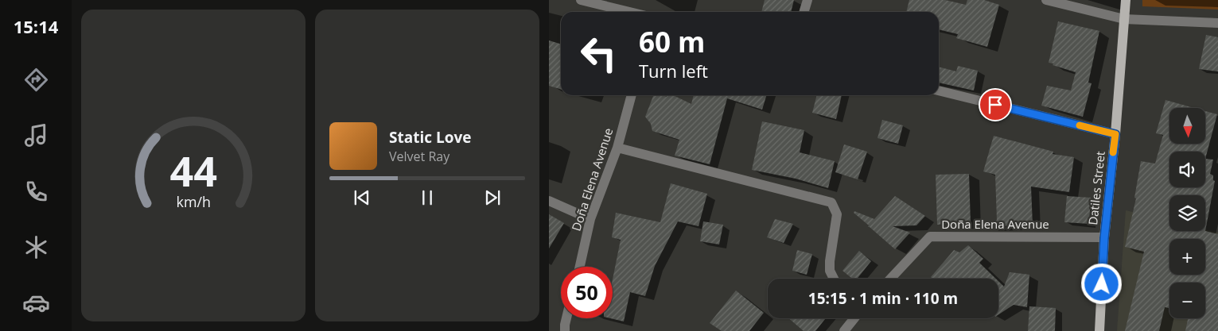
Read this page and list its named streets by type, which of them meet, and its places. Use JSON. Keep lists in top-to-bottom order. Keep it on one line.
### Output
{"streets":{"main road":["Datiles Street"],"street":["Doña Elena Avenue"]},"crossings":[["Doña Elena Avenue","Datiles Street"]],"north":"bottom","page":{"tabs":"15:14","turn":["60 m","Turn left"],"map_buttons":["+","−"],"song":["Static Love","Velvet Ray"],"limit":"50","trip":"15:15 · 1 min · 110 m","gauge":["44","km/h"]}}
